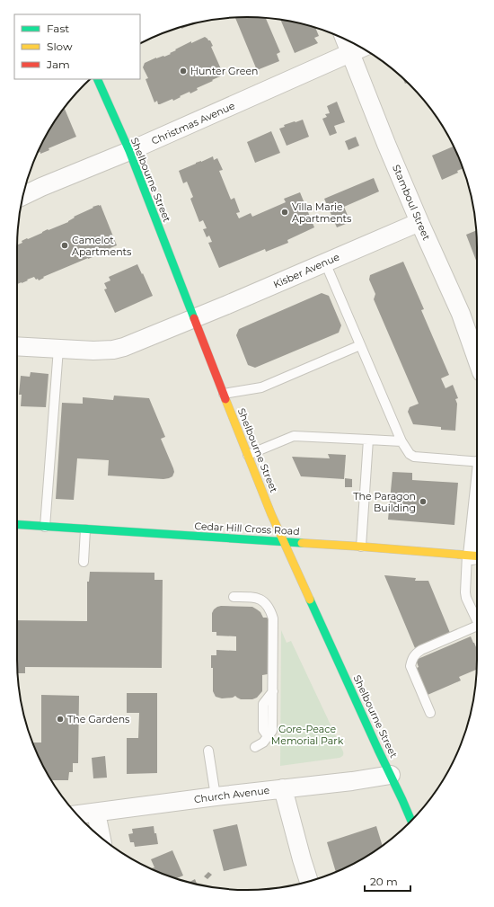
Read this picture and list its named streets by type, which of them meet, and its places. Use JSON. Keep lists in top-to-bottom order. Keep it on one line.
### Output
{"streets":{"main road":["Shelbourne Street","Cedar Hill Cross Road"],"street":["Christmas Avenue","Stamboul Street","Kisber Avenue","Church Avenue"]},"crossings":[["Christmas Avenue","Shelbourne Street"],["Christmas Avenue","Stamboul Street"],["Shelbourne Street","Kisber Avenue"],["Shelbourne Street","Cedar Hill Cross Road"],["Shelbourne Street","Church Avenue"],["Stamboul Street","Kisber Avenue"]],"parks":["Gore-Peace Memorial Park"],"places":["Hunter Green","Villa Marie Apartments","Camelot Apartments","The Paragon Building","The Gardens"],"legend":["Fast","Slow","Jam"],"scale_bar":"20 m"}
